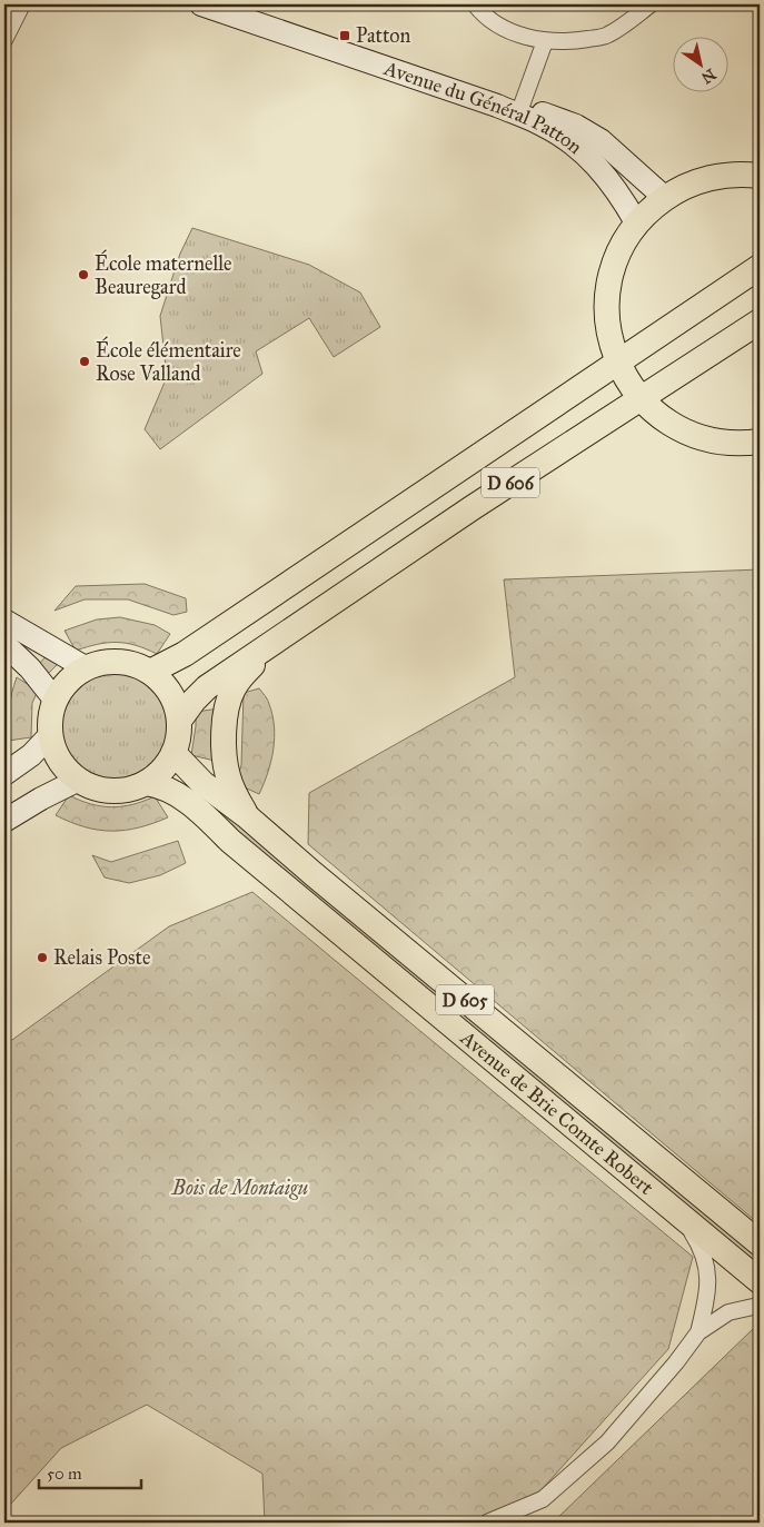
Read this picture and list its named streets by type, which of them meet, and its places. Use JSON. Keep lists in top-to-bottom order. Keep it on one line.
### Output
{"streets":{"main road":["Avenue du Général Patton","D 606","D 605","Avenue de Brie Comte Robert"]},"crossings":[["D 606","Avenue de Brie Comte Robert"]],"parks":["Bois de Montaigu"],"places":{"transit":["Patton"],"other":["École maternelle Beauregard","École élémentaire Rose Valland","Relais Poste"]},"scale_bar":"50 m","north":"bottom right"}
